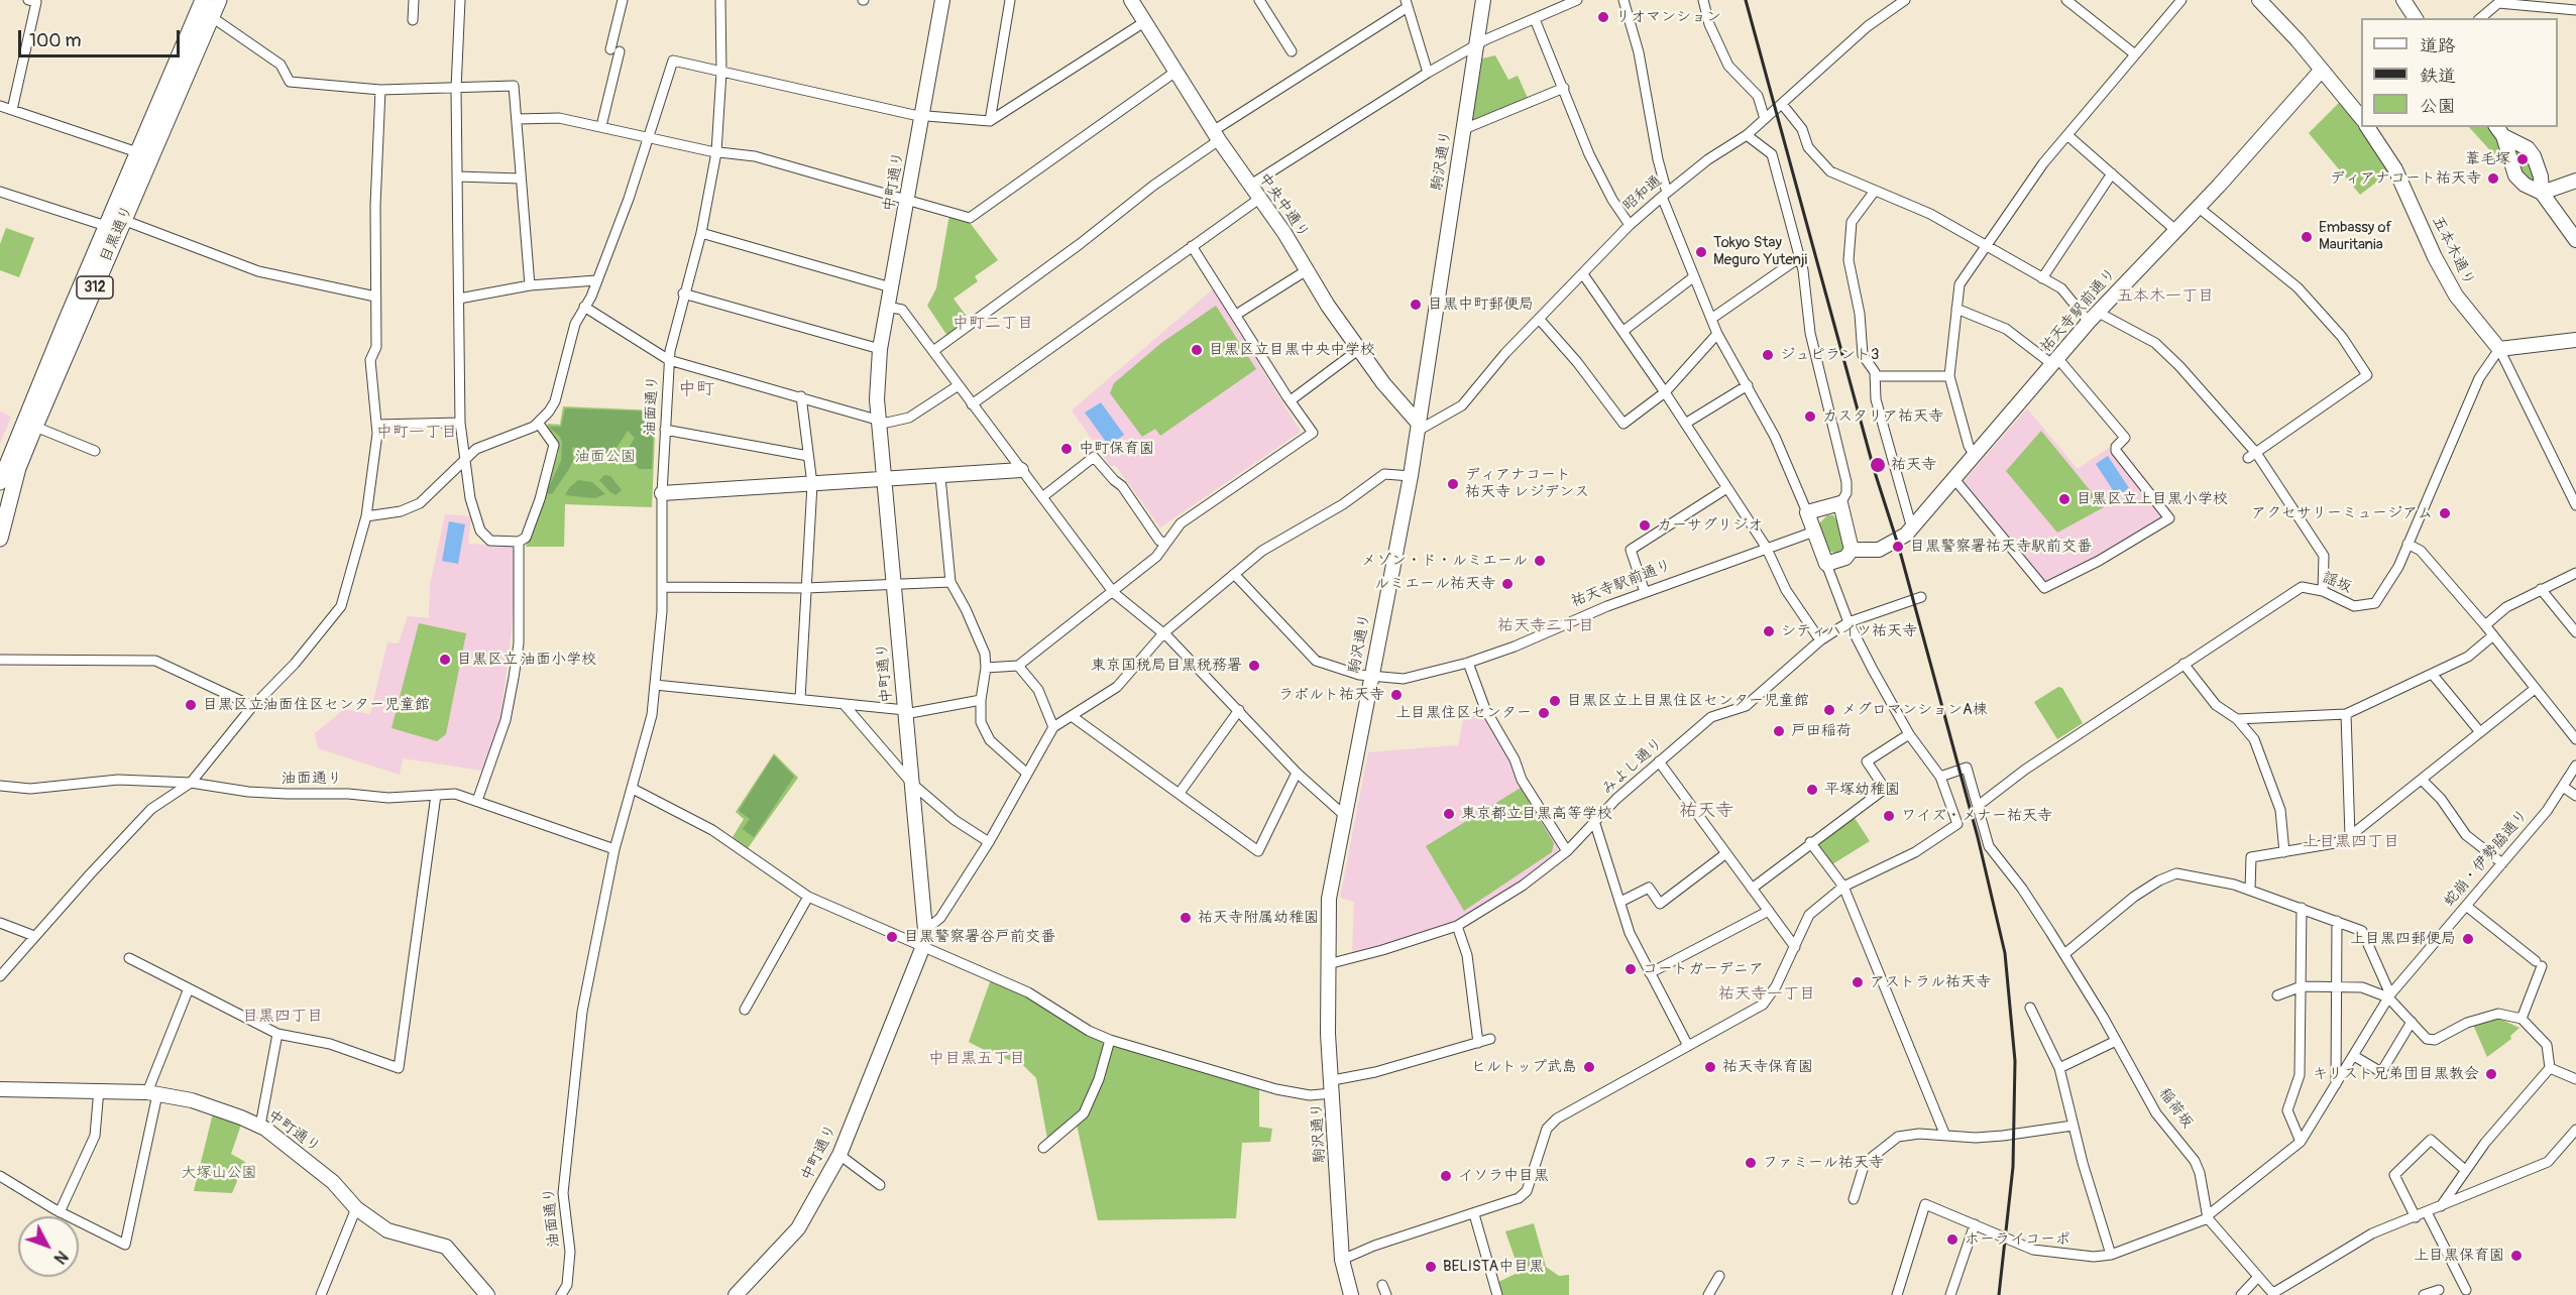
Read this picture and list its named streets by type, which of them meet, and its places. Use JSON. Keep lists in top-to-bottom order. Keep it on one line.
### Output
{"streets":{"main road":["目黒通り","312"],"street":["駒沢通り","中町通り","昭和通","中央中通り","五本木通り","祐天寺駅前通り","油面通り","謡坂","みよし通り","蛇崩・伊勢脇通り","稲荷坂"]},"crossings":[["駒沢通り","昭和通"],["駒沢通り","中央中通り"],["駒沢通り","祐天寺駅前通り"],["駒沢通り","みよし通り"],["昭和通","中央中通り"],["謡坂","稲荷坂"],["蛇崩・伊勢脇通り","稲荷坂"]],"districts":["五本木一丁目","中町二丁目","中町","中町一丁目","祐天寺二丁目","祐天寺","上目黒四丁目","祐天寺一丁目","目黒四丁目","中目黒五丁目"],"parks":["油面公園","大塚山公園"],"places":["リオマンション","葦毛塚","ディアナコート祐天寺","Embassy of Mauritania","Tokyo Stay Meguro Yutenji","目黒中町郵便局","目黒区立目黒中央中学校","ジュピラント3","カスタリア祐天寺","中町保育園","祐天寺","ディアナコート 祐天寺 レジデンス","目黒区立上目黒小学校","アクセサリーミュージアム","カーサグリジオ","目黒警察署祐天寺駅前交番","メゾン・ド・ルミエール","ルミエール祐天寺","シティハイツ祐天寺","目黒区立 油面小学校","東京国税局目黒税務署","ラボルト祐天寺","目黒区立上目黒住区センター児童館","目黒区立油面住区センター児童館","メグロマンションA棟","上目黒住区センター","戸田稲荷","平塚幼稚園","東京都立目黒高等学校","ワイズ・メナー祐天寺","祐天寺附属幼稚園","目黒警察署谷戸前交番","上目黒四郵便局","コートガーデニア","アストラル祐天寺","ヒルトップ武島","祐天寺保育園","キリスト兄弟団目黒教会","ファミール祐天寺","イソラ中目黒","ホーライコーポ","上目黒保育園","BELISTA中目黒"],"legend":["道路","鉄道","公園"],"scale_bar":"100 m","north":"bottom right"}
